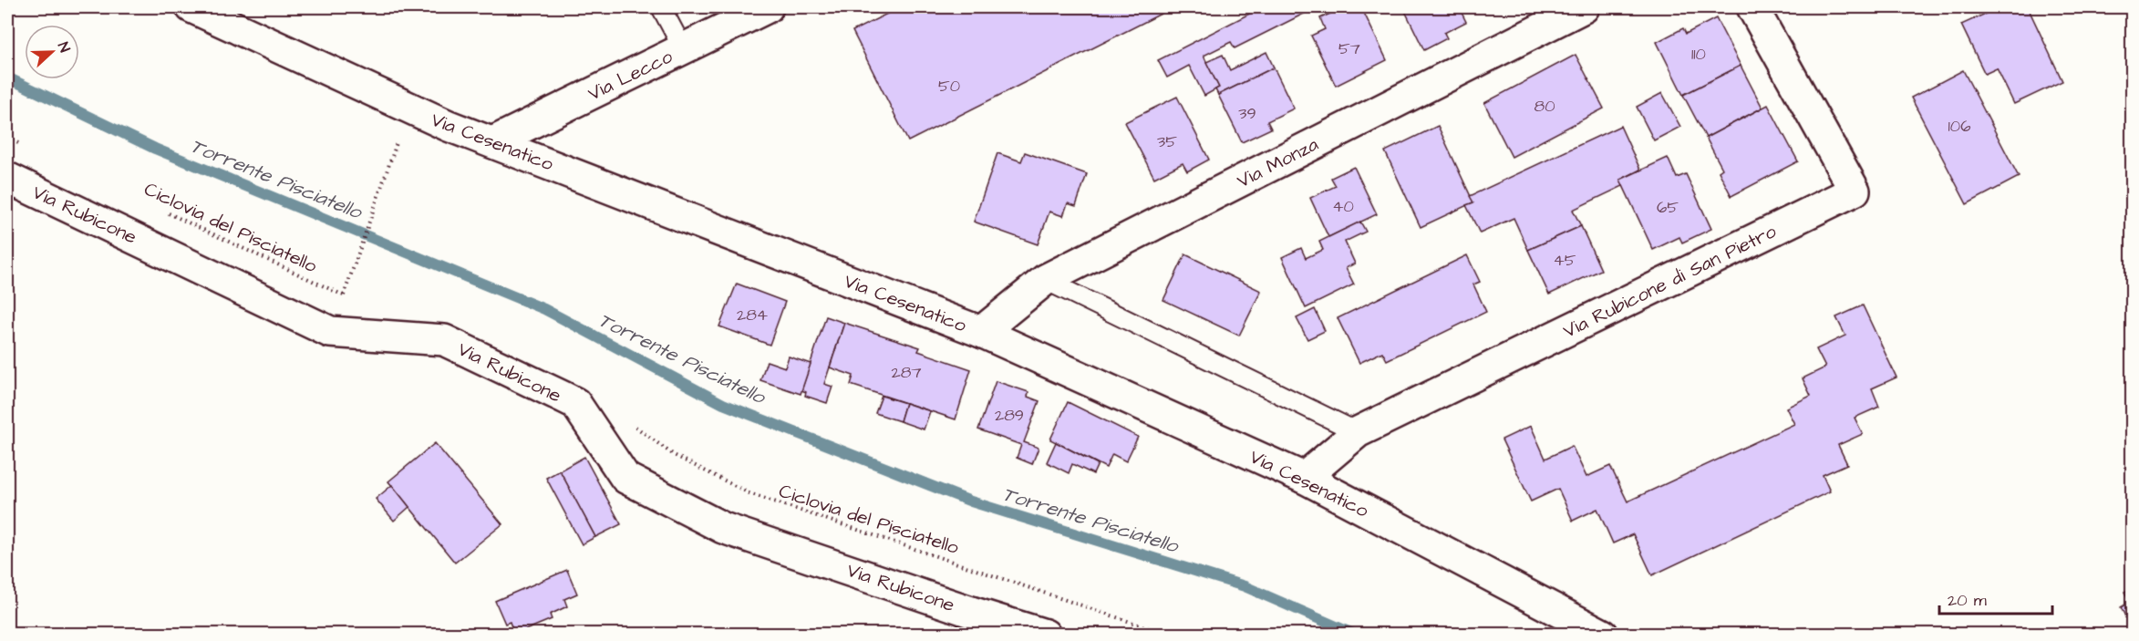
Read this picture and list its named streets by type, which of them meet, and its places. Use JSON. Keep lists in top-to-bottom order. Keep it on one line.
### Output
{"streets":{"street":["Via Lecco","Via Cesenatico","Via Monza","Via Rubicone","Via Rubicone di San Pietro"],"path":["Ciclovia del Pisciatello"]},"crossings":[["Via Lecco","Via Cesenatico"],["Via Cesenatico","Via Monza"],["Via Cesenatico","Via Rubicone di San Pietro"]],"water":["Torrente Pisciatello"],"house_numbers":["57","110","50","80","39","106","35","40","65","45","284","287","289"],"scale_bar":"20 m","north":"right"}
